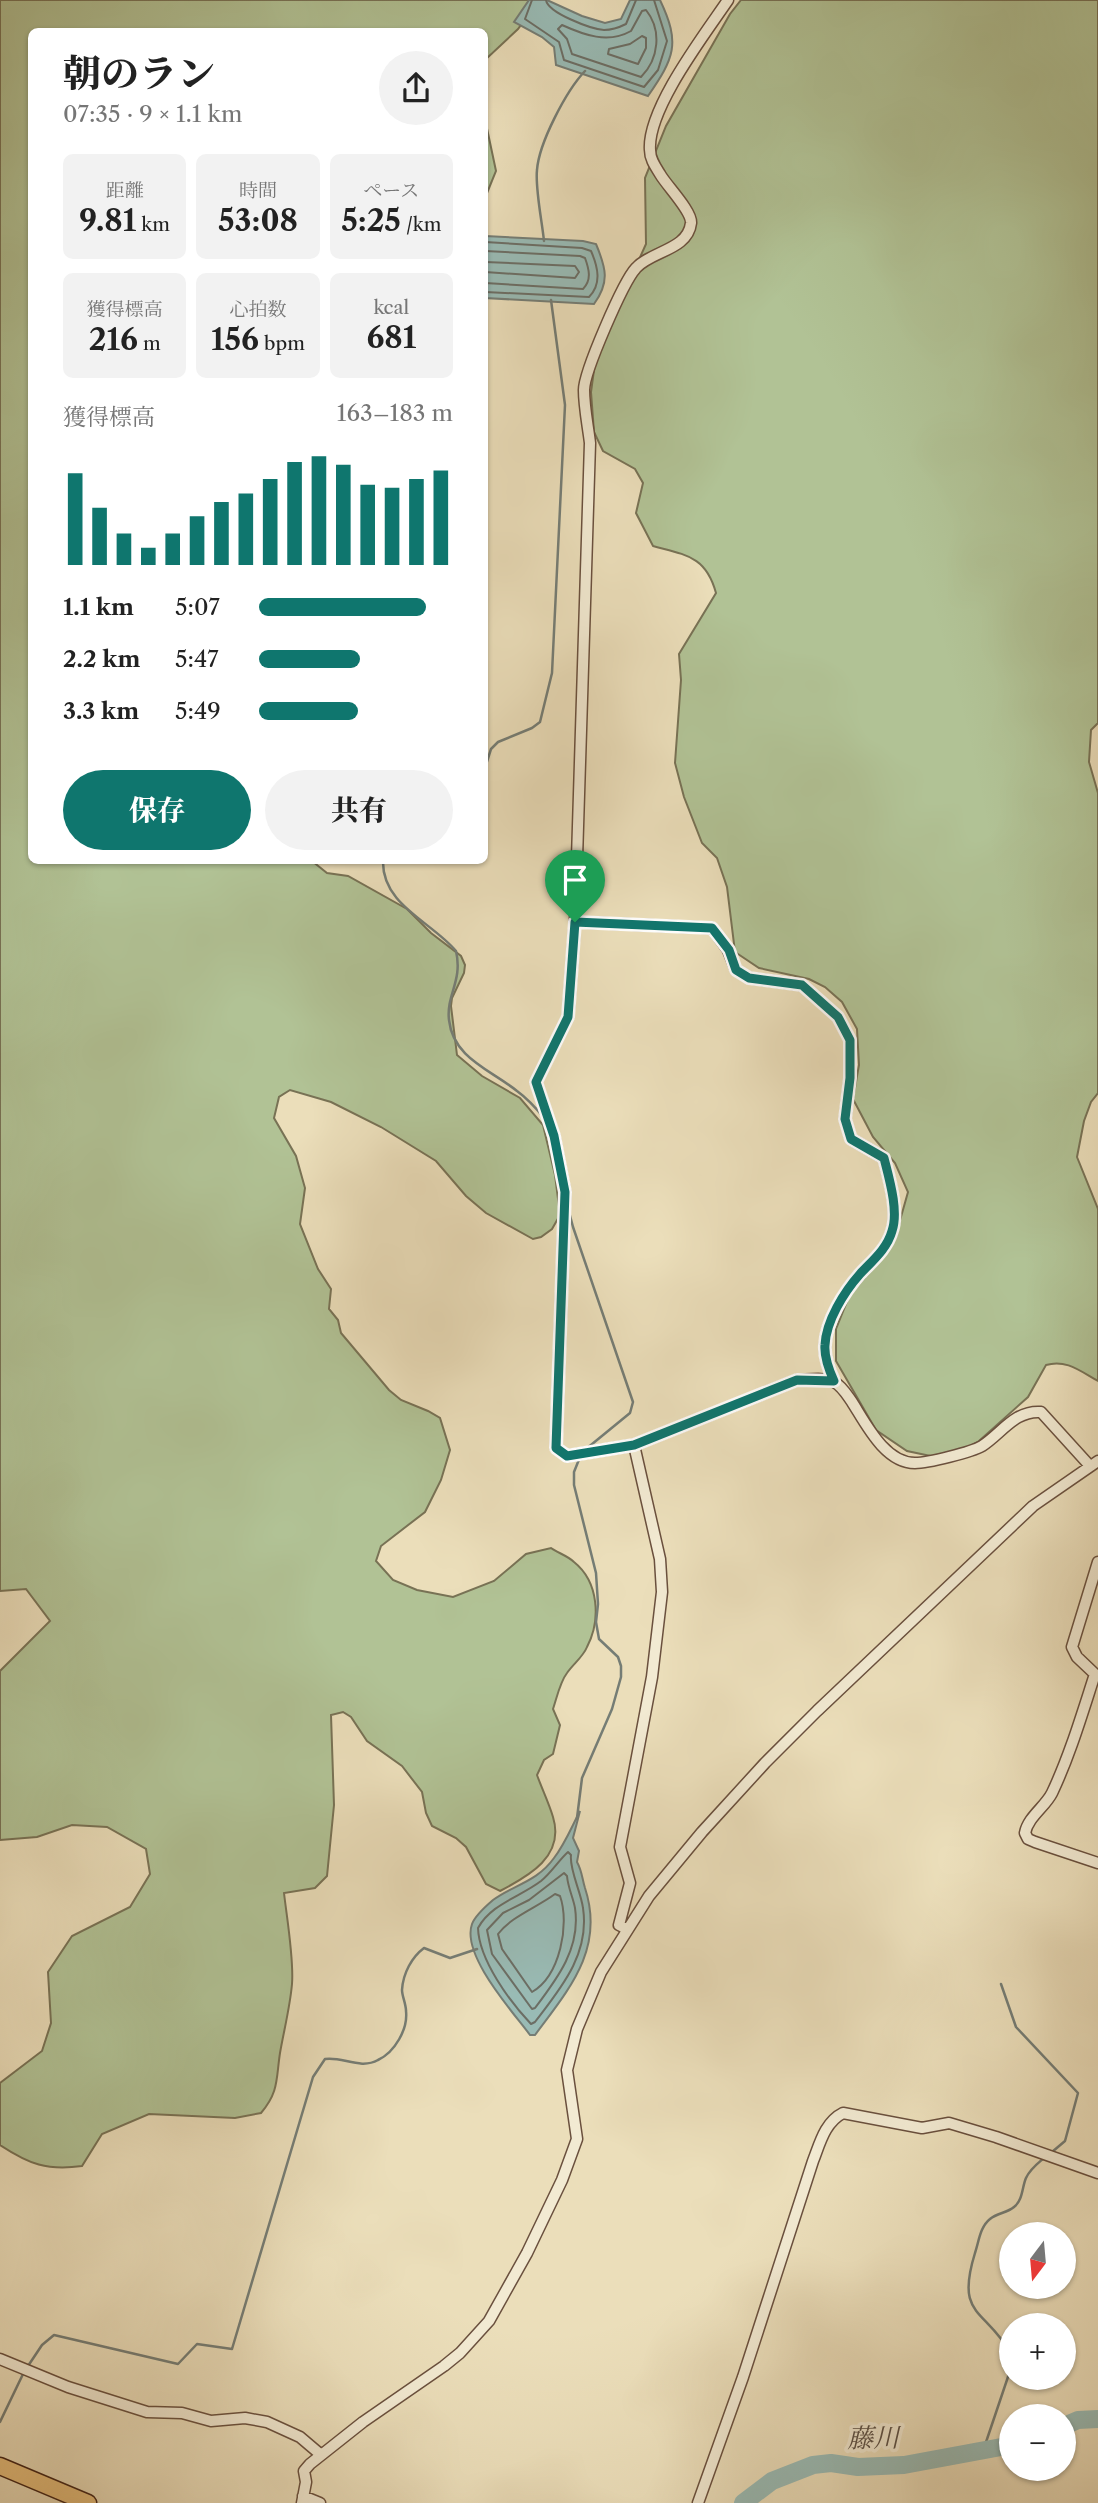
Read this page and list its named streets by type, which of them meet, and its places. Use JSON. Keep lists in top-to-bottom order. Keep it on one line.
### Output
{"water":["藤川"],"north":"bottom","page":{"heading":["朝のラン","07:35 · 9 × 1.1 km"],"stats":[["距離","9.81 km"],["時間","53:08"],["ペース","5:25 /km"],["獲得標高","216 m"],["心拍数","156 bpm"],["kcal","681"]],"chart":["獲得標高","163–183 m"],"list":[{"name":"1.1 km","note":"5:07"},{"name":"2.2 km","note":"5:47"},{"name":"3.3 km","note":"5:49"}],"buttons":["保存","共有"],"map_buttons":["+","−"]}}
